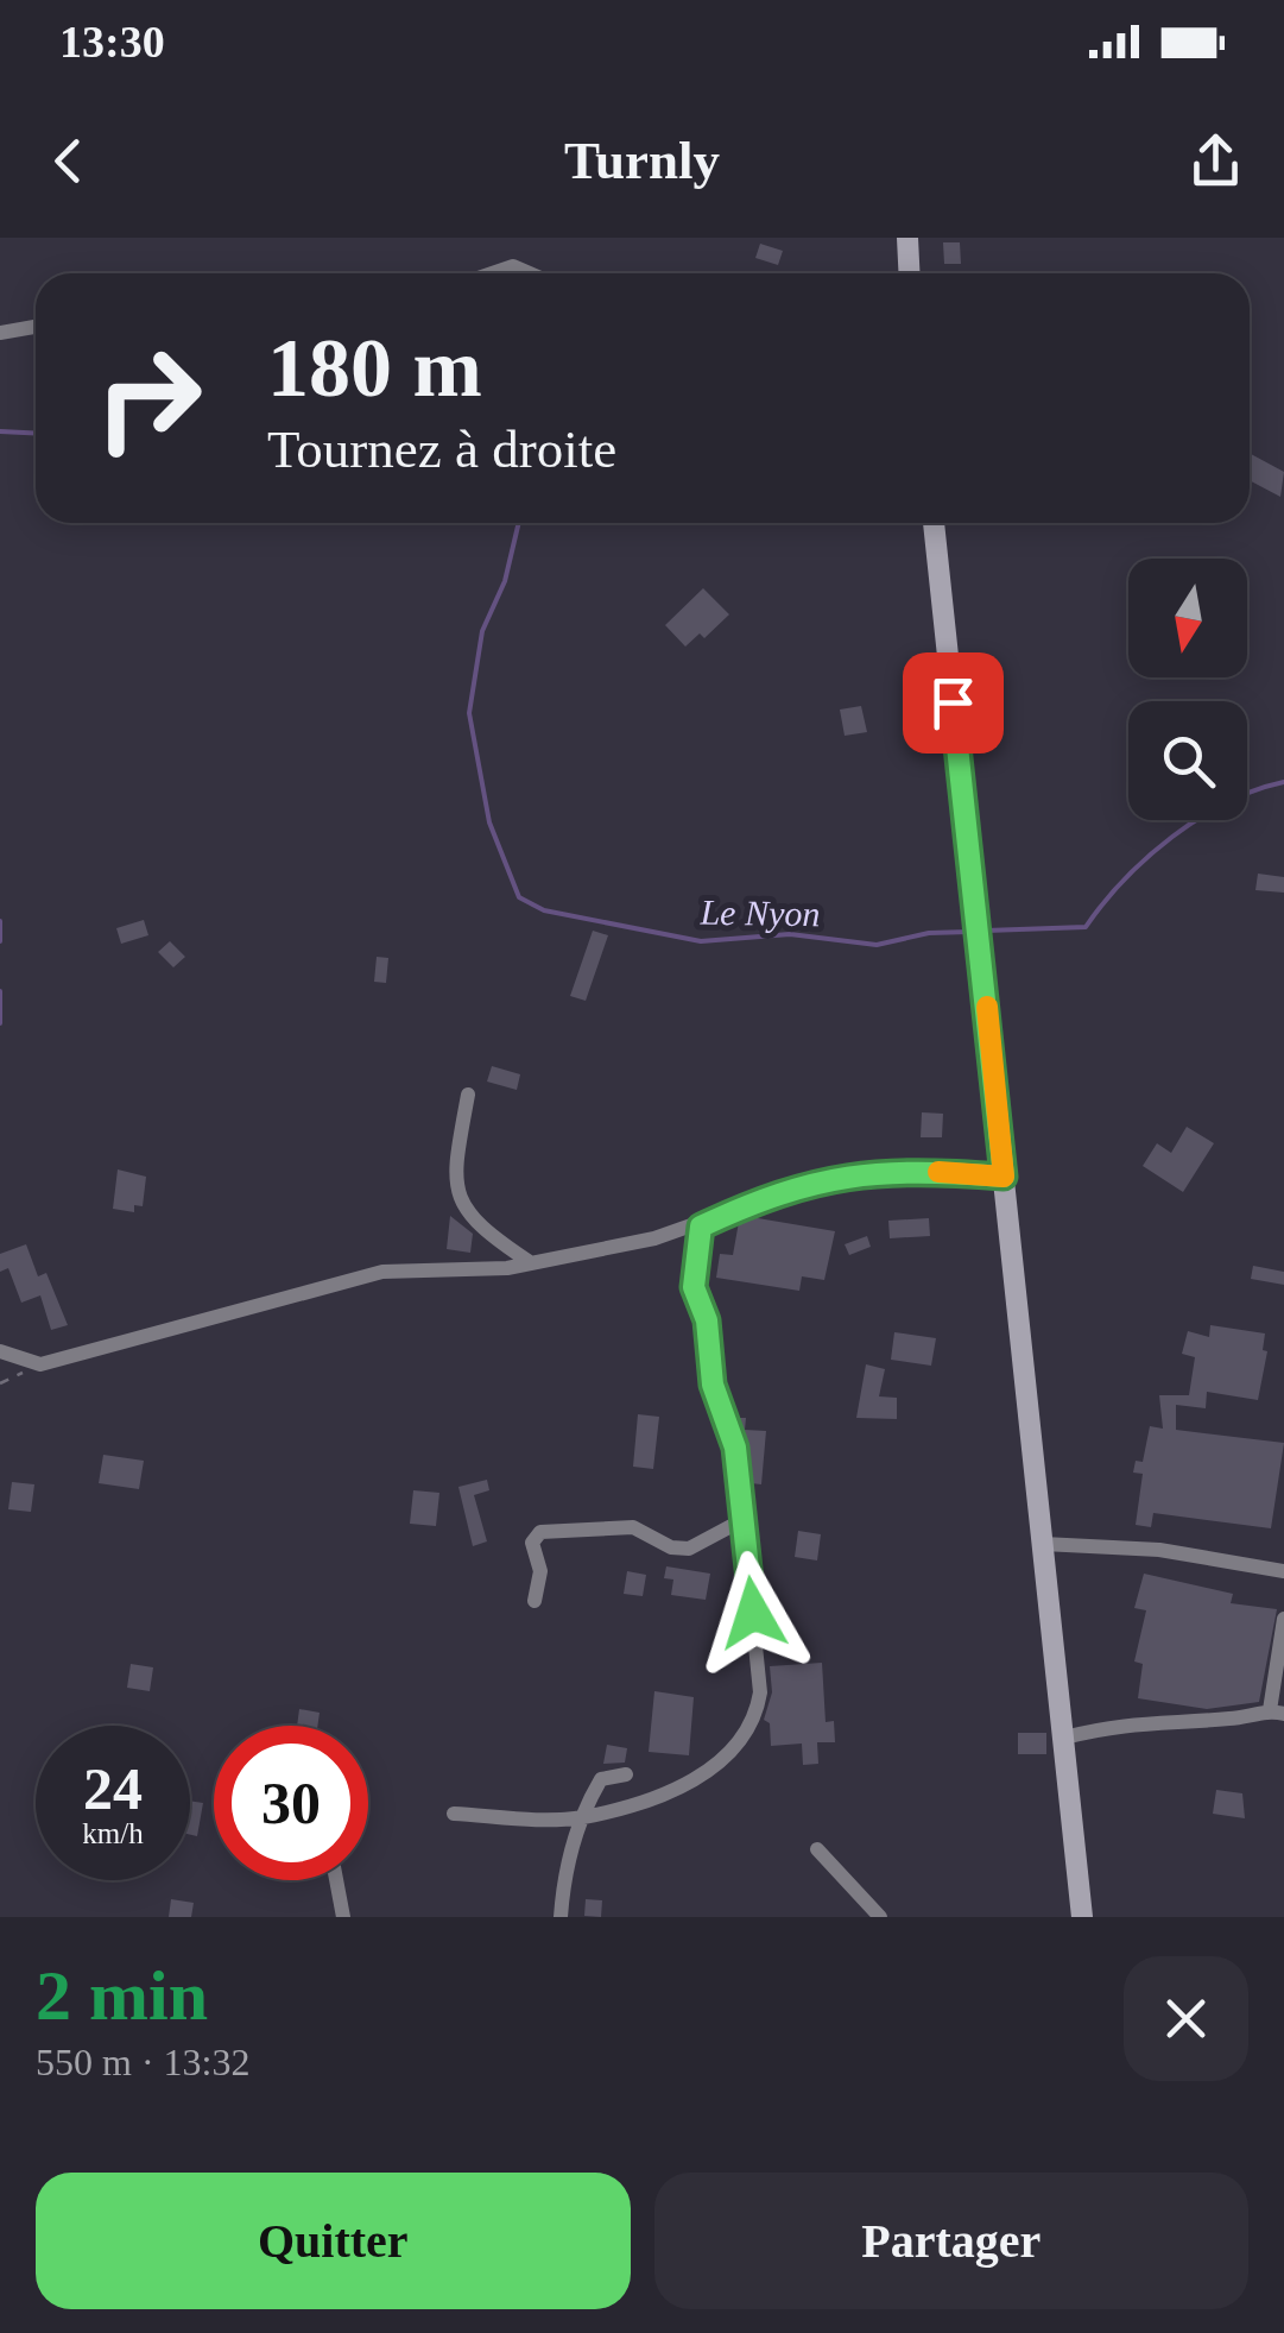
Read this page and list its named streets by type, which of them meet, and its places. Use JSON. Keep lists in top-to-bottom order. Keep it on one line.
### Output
{"water":["Le Nyon"],"north":"bottom","page":{"status":"13:30","header":"Turnly","turn":["180 m","Tournez à droite"],"speed":"24 km/h","limit":"30","heading":["2 min","550 m · 13:32"],"buttons":["Quitter","Partager"]}}
